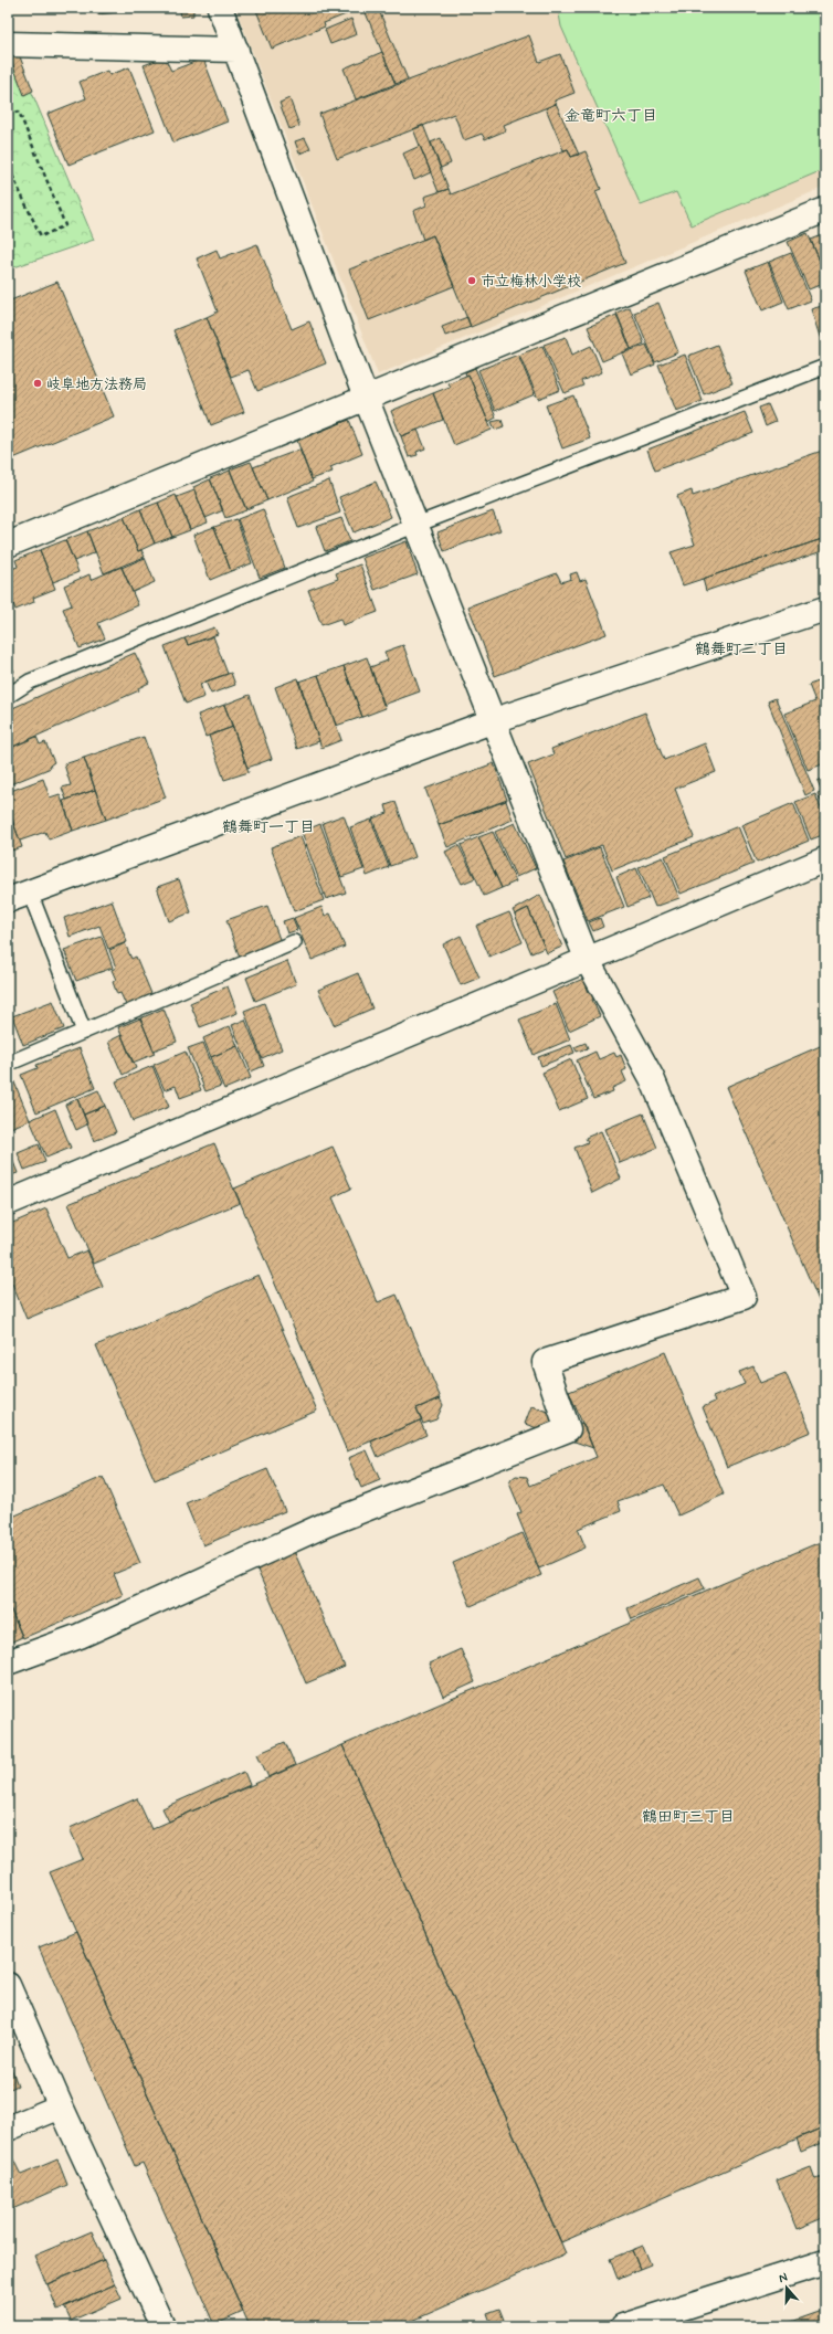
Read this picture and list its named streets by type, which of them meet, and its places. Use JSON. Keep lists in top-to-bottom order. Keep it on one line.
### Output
{"districts":["金竜町六丁目","鶴舞町二丁目","鶴舞町一丁目","鶴田町三丁目"],"places":["市立梅林小学校","岐阜地方法務局"],"north":"top"}
